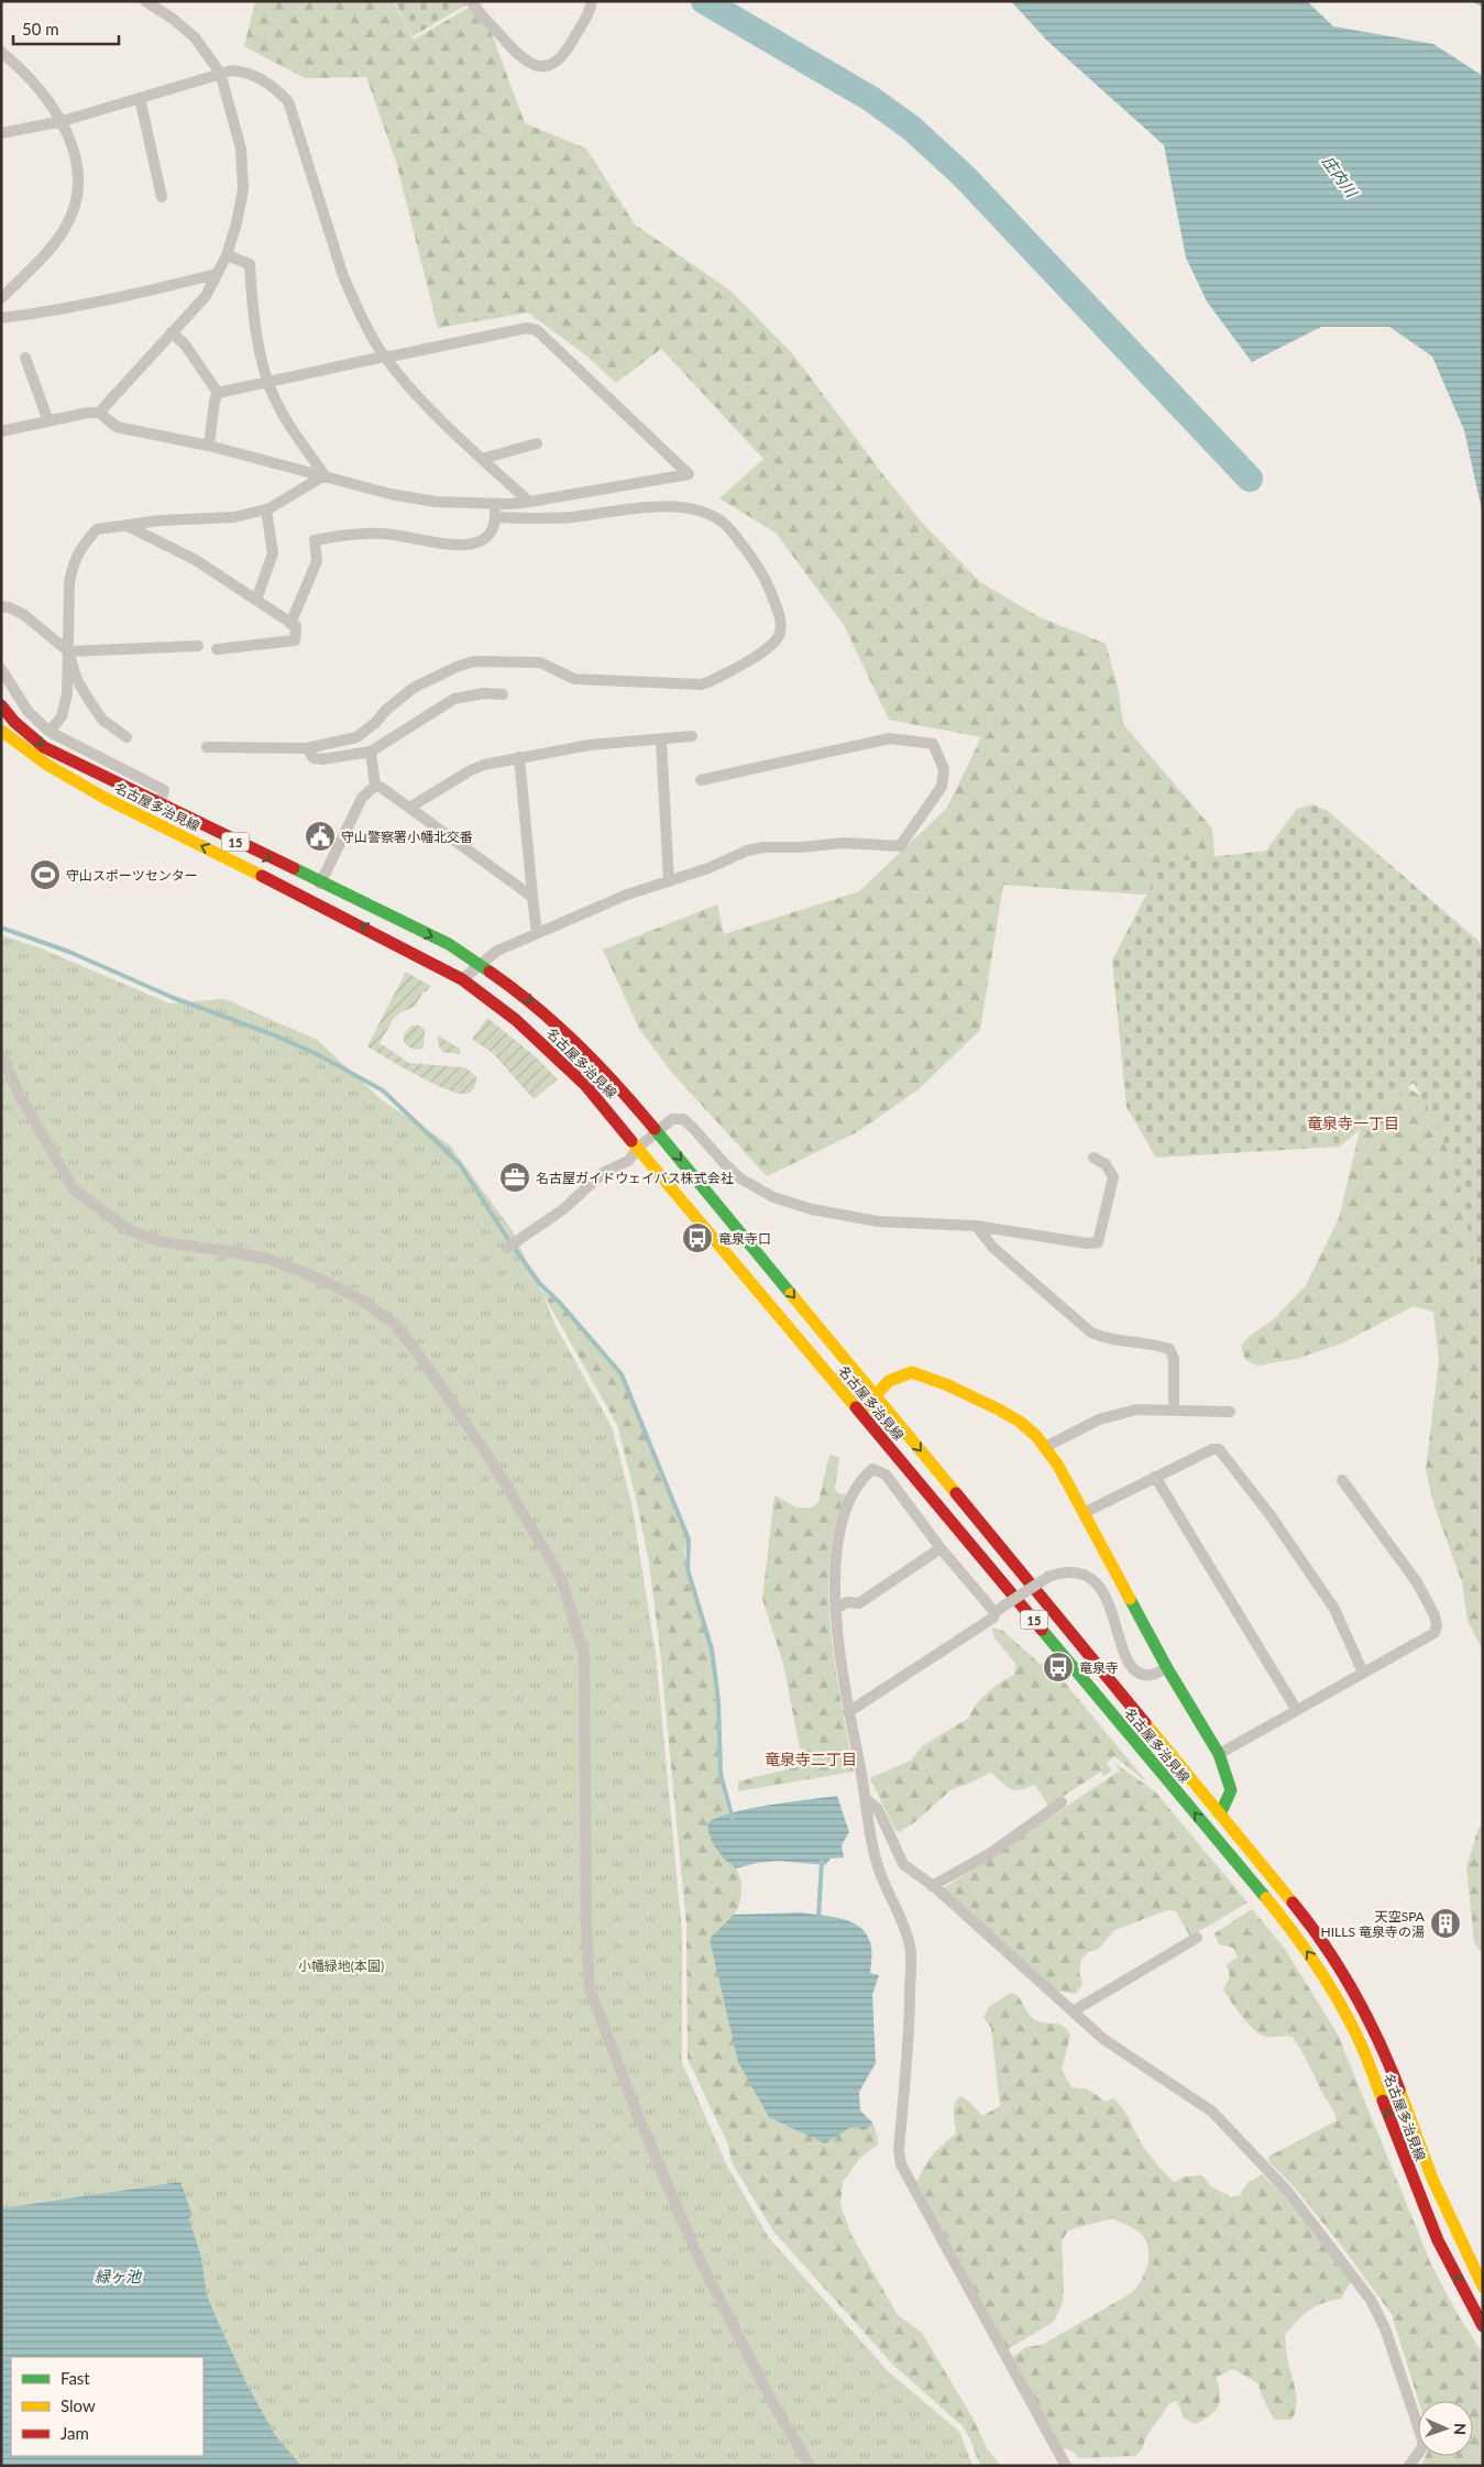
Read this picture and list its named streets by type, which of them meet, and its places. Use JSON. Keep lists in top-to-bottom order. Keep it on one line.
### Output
{"streets":{"main road":["名古屋多治見線","15"]},"districts":["竜泉寺一丁目","竜泉寺二丁目"],"water":["庄内川","緑ヶ池"],"parks":["小幡緑地(本園)"],"places":{"public building":["守山警察署小幡北交番"],"sports":["守山スポーツセンター"],"office":["名古屋ガイドウェイバス株式会社"],"bus stop":["竜泉寺口","竜泉寺"],"building":["天空SPA HILLS 竜泉寺の湯"]},"legend":["Fast","Slow","Jam"],"scale_bar":"50 m","north":"right"}
